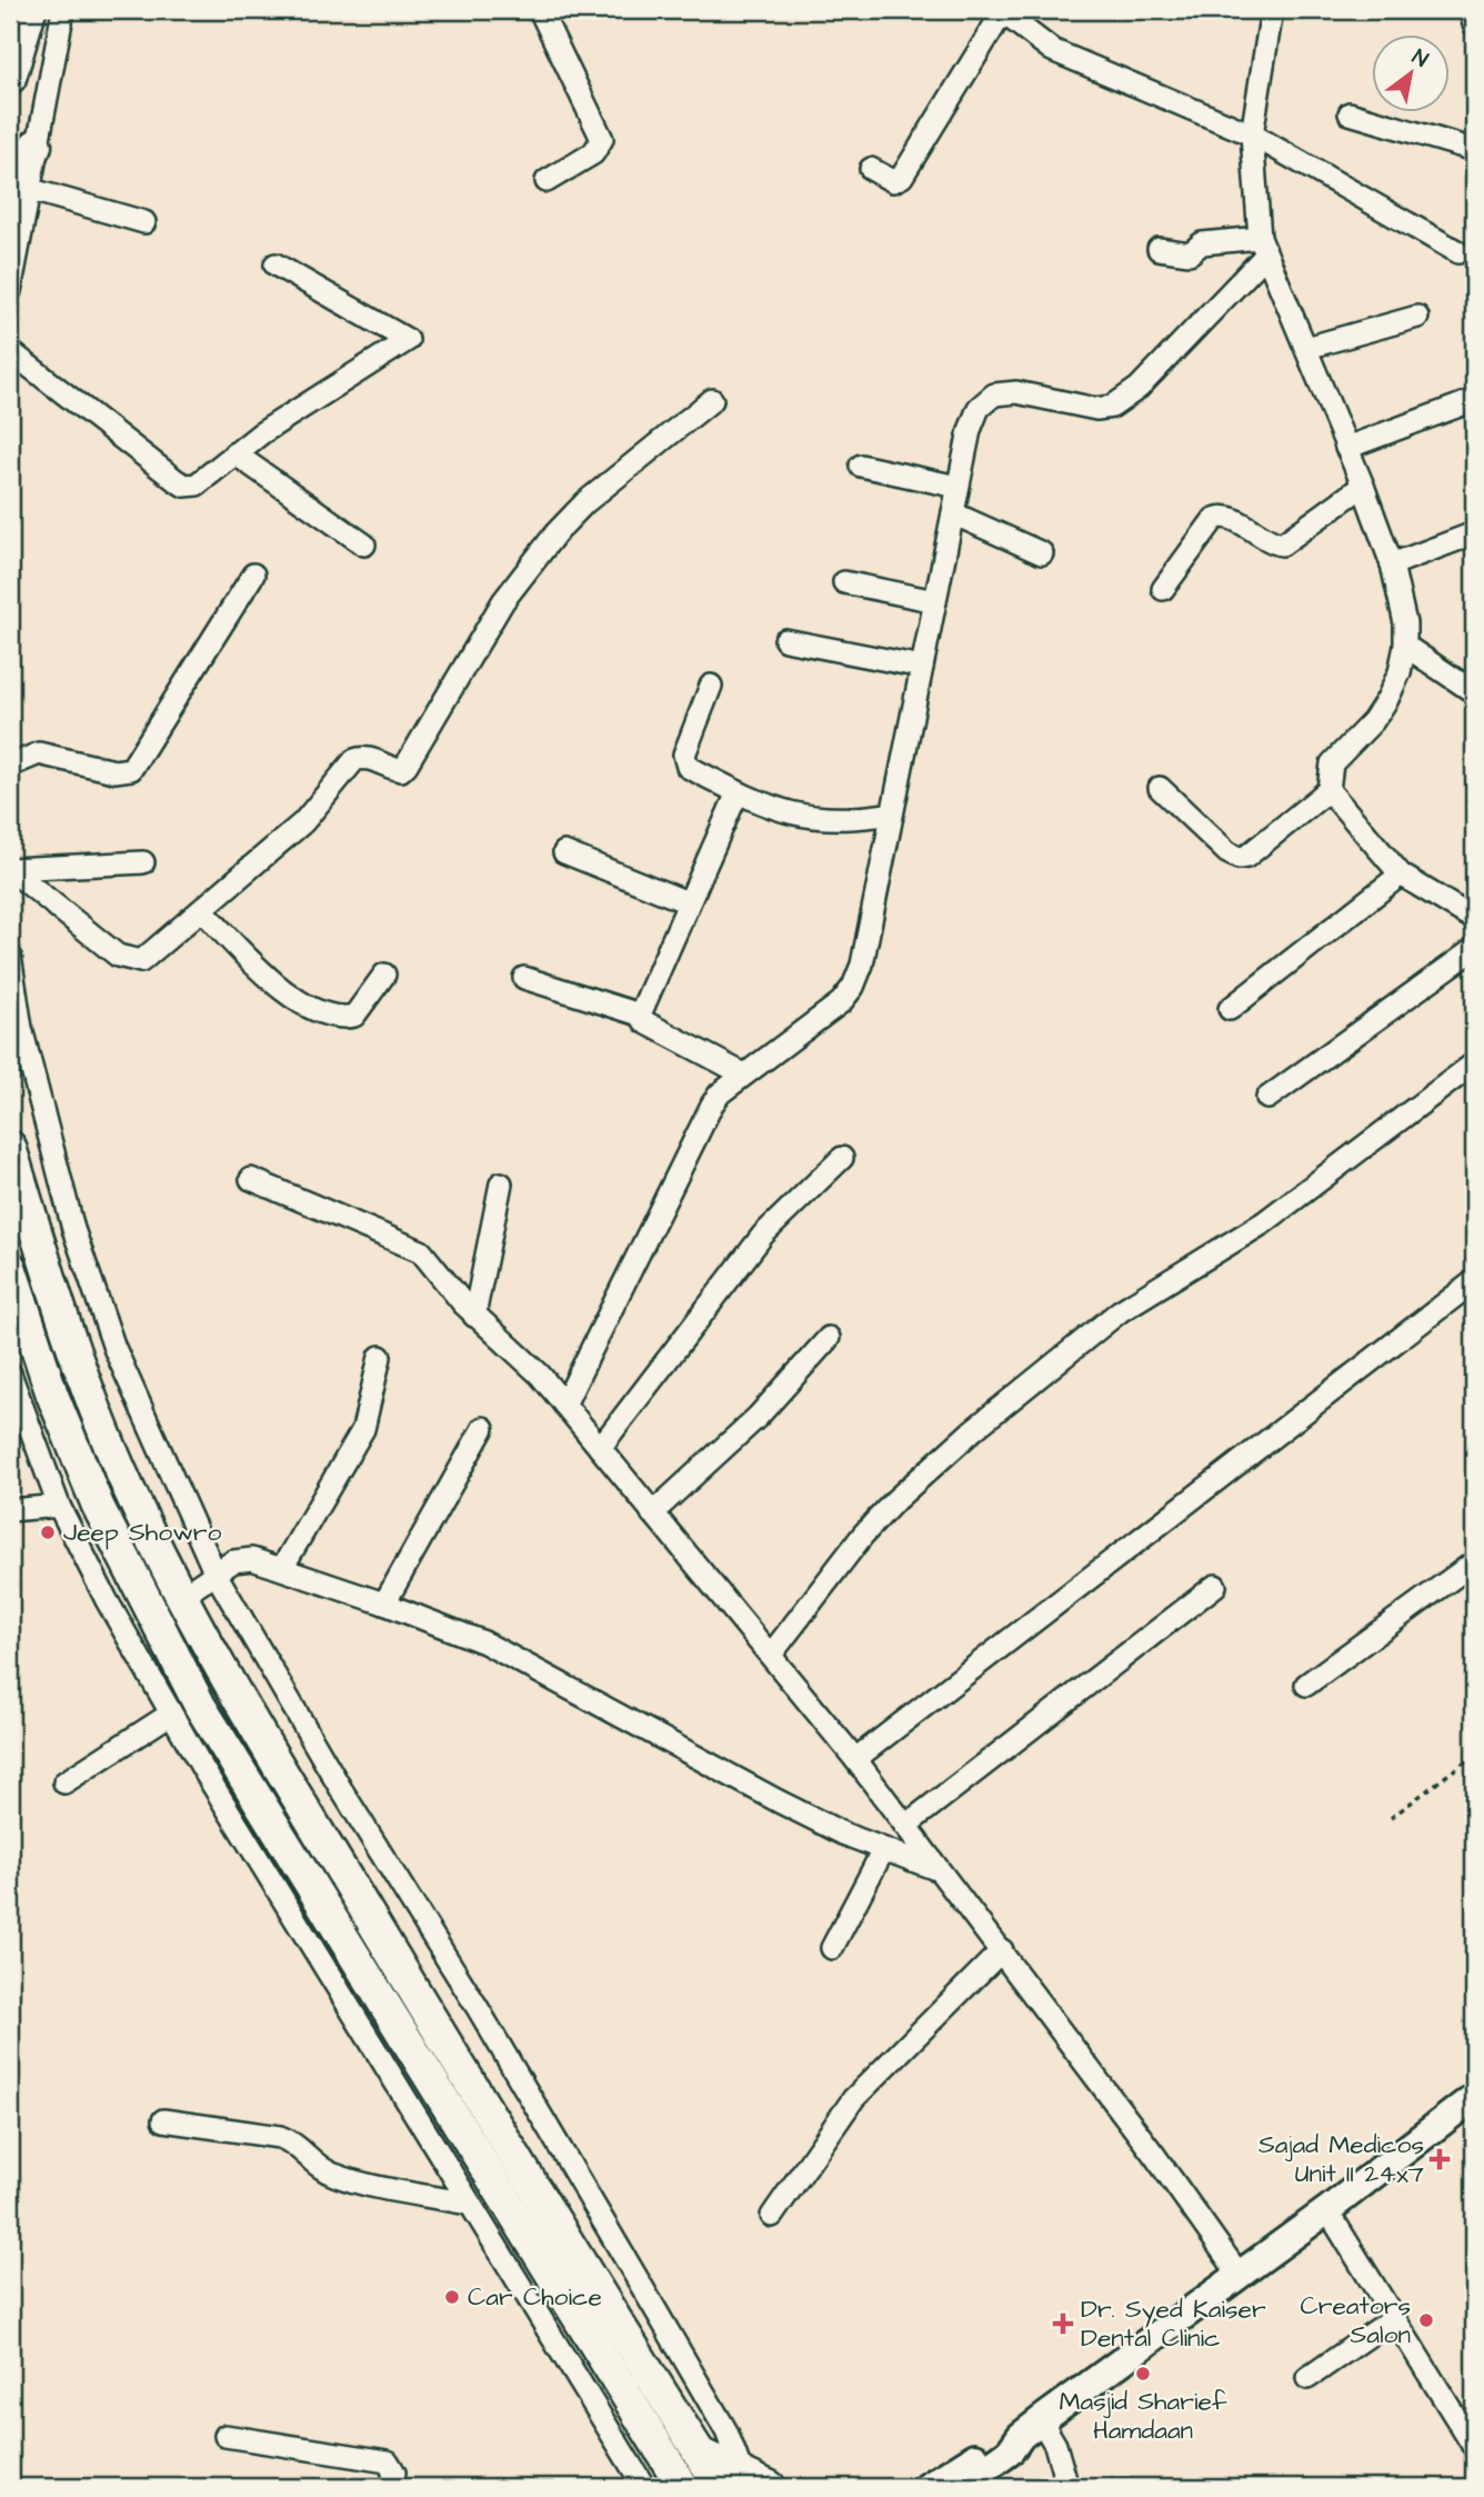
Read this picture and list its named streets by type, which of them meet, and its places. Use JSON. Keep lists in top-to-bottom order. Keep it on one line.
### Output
{"places":{"other":["Jeep Showro","Car Choice","Creators Salon","Masjid Sharief Hamdaan"],"health":["Sajad Medicos Unit II 24x7","Dr. Syed Kaiser Dental Clinic"]},"north":"top right"}
